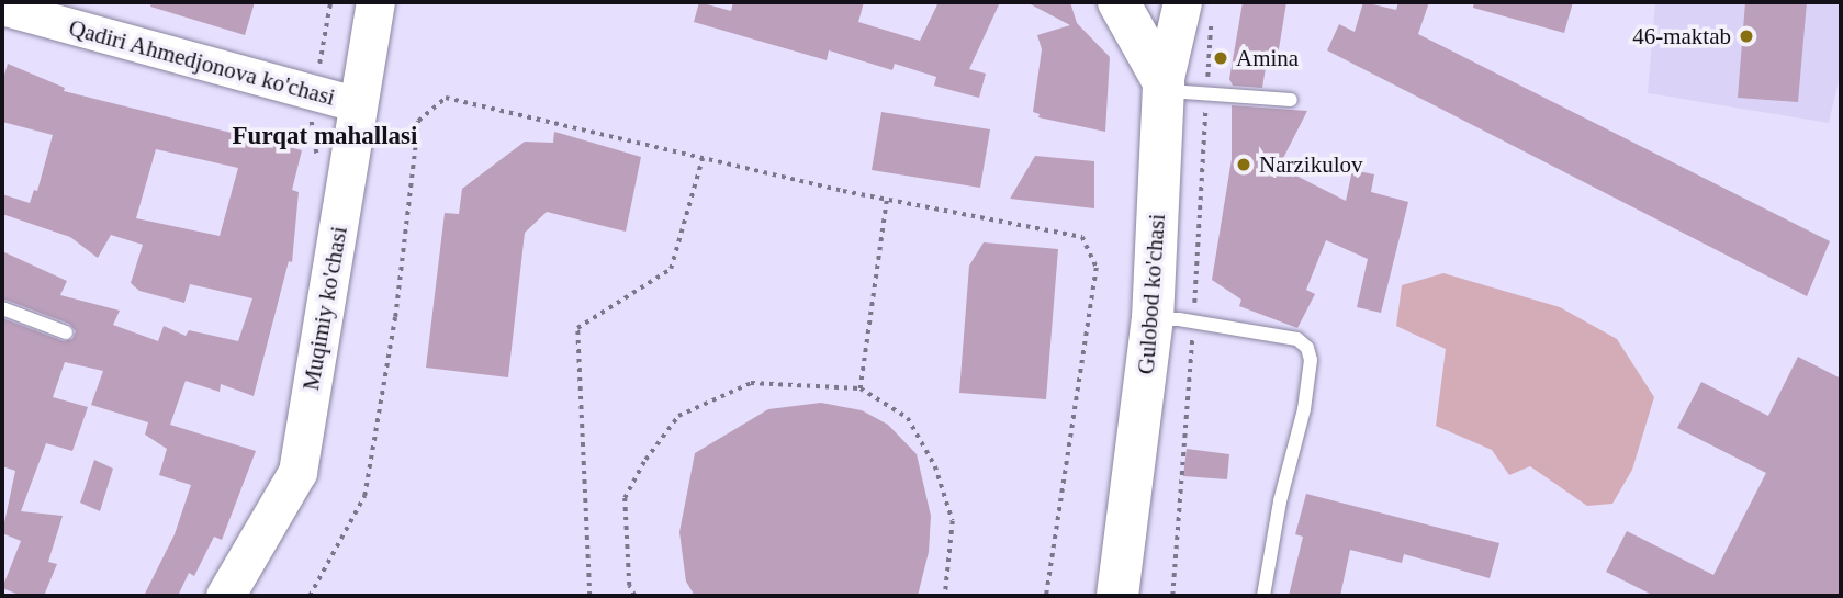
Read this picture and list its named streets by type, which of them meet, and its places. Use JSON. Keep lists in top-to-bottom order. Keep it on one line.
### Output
{"streets":{"main road":["Gulobod ko'chasi","Muqimiy ko'chasi"],"street":["Qadiri Ahmedjonova ko'chasi"]},"crossings":[["Qadiri Ahmedjonova ko'chasi","Muqimiy ko'chasi"]],"districts":["Furqat mahallasi"],"places":["46-maktab","Amina","Narzikulov"]}
